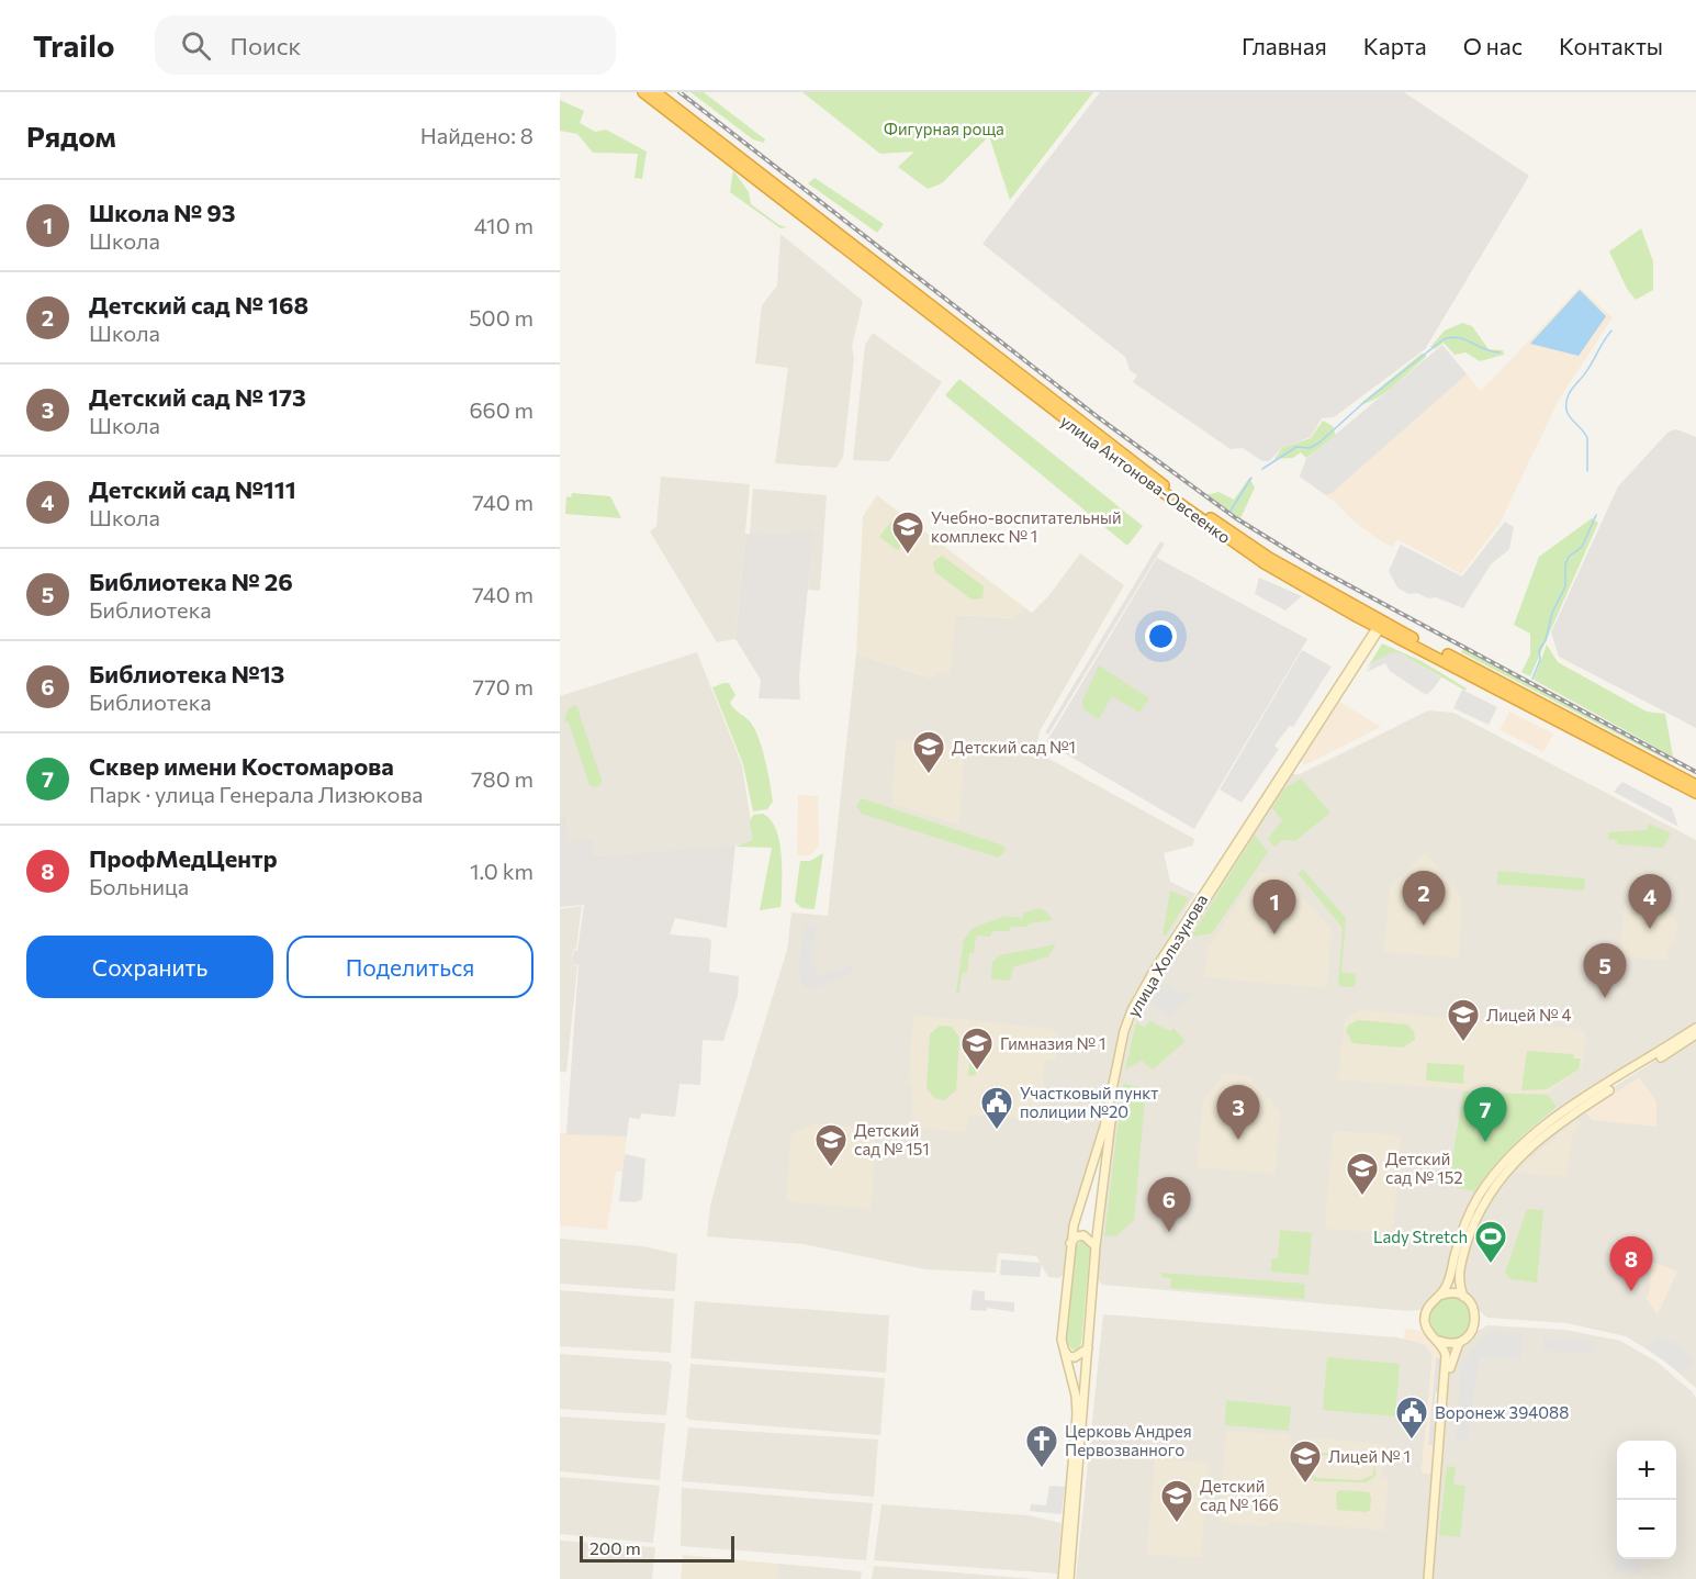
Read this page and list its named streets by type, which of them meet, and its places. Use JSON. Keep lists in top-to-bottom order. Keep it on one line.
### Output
{"streets":{"highway":["улица Антонова-Овсеенко"],"main road":["улица Хользунова"]},"crossings":[["улица Антонова-Овсеенко","улица Хользунова"]],"parks":["Фигурная роща"],"places":{"school or university":["Учебно-воспитательный комплекс № 1","Детский сад №1","Лицей № 4","Гимназия № 1","Детский сад № 151","Детский сад № 152","Лицей № 1","Детский сад № 166"],"public building":["Участковый пункт полиции №20","Воронеж 394088"],"sports":["Lady Stretch"],"church":["Церковь Андрея Первозванного"]},"scale_bar":"200 m","page":{"header":"Trailo","search":"Поиск","nav":["Главная","Карта","О нас","Контакты"],"heading":["Рядом","Найдено: 8"],"list":[{"mark":"1","name":"Школа № 93","note":"Школа","value":"410 m"},{"mark":"2","name":"Детский сад № 168","note":"Школа","value":"500 m"},{"mark":"3","name":"Детский сад № 173","note":"Школа","value":"660 m"},{"mark":"4","name":"Детский сад №111","note":"Школа","value":"740 m"},{"mark":"5","name":"Библиотека № 26","note":"Библиотека","value":"740 m"},{"mark":"6","name":"Библиотека №13","note":"Библиотека","value":"770 m"},{"mark":"7","name":"Сквер имени Костомарова","note":"Парк · улица Генерала Лизюкова","value":"780 m"},{"mark":"8","name":"ПрофМедЦентр","note":"Больница","value":"1.0 km"}],"pins":["2","4","1","5","3","7","6","8"],"buttons":["Сохранить","Поделиться"],"map_buttons":["+","−"],"scale":"200 m"}}
